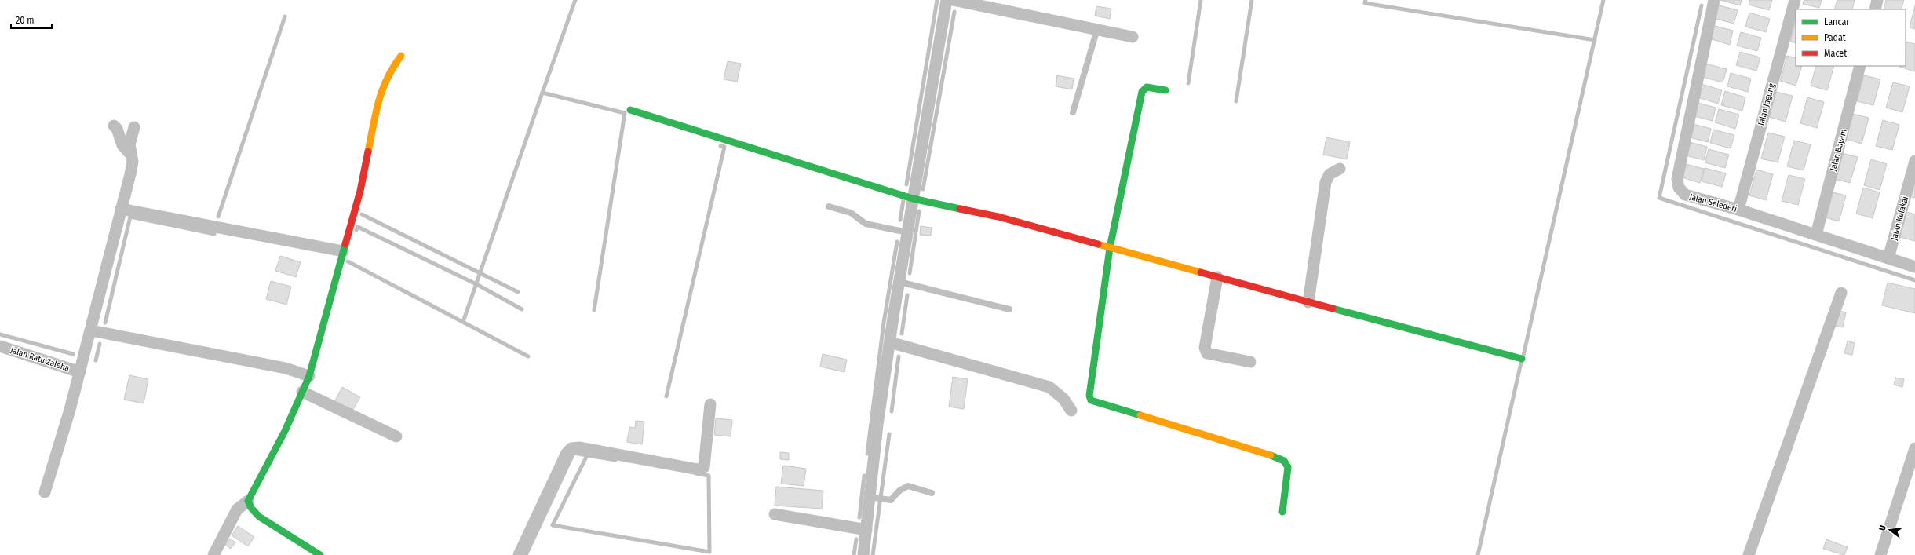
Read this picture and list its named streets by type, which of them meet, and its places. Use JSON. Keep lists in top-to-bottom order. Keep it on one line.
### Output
{"streets":{"street":["Jalan Jagung","Jalan Bayam","Jalan Selederi","Jalan Kelakai","Jalan Ratu Zaleha"]},"crossings":[["Jalan Jagung","Jalan Selederi"],["Jalan Bayam","Jalan Selederi"],["Jalan Selederi","Jalan Kelakai"]],"legend":["Lancar","Padat","Macet"],"scale_bar":"20 m","north":"left"}
